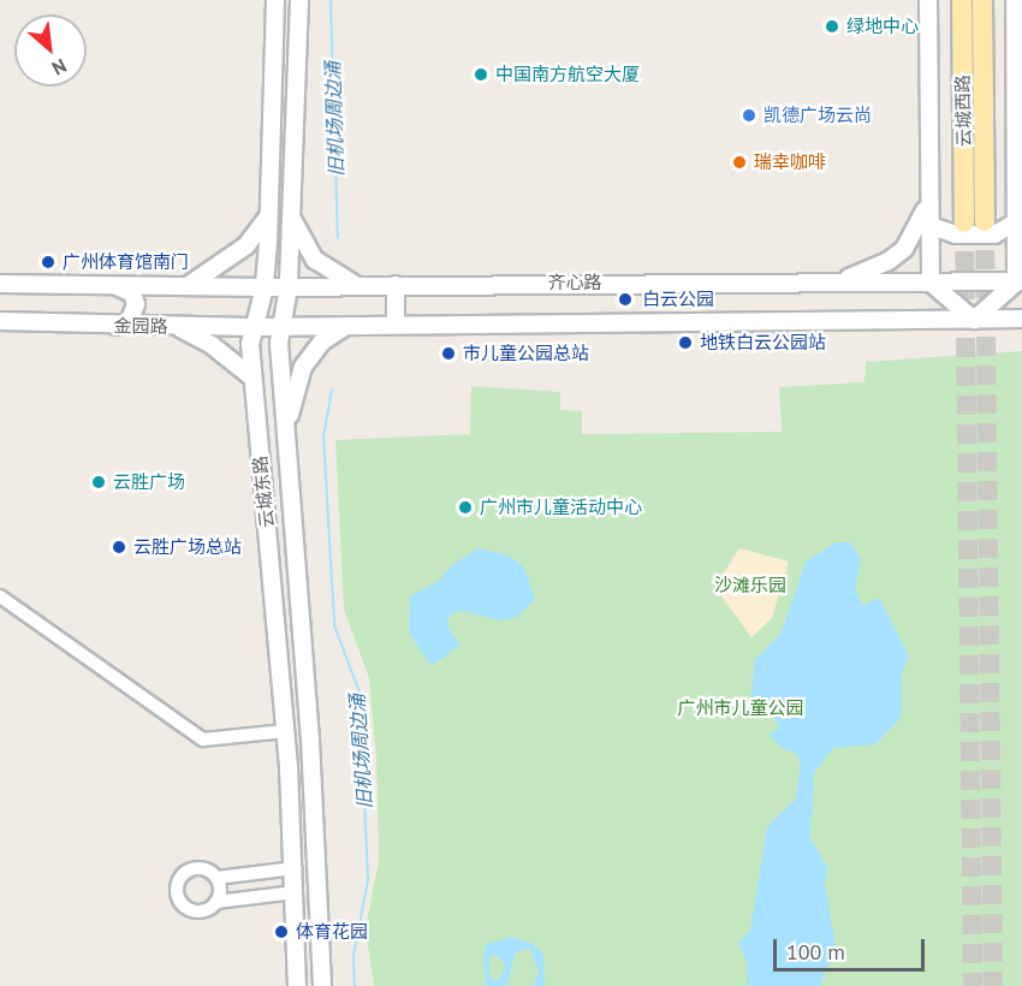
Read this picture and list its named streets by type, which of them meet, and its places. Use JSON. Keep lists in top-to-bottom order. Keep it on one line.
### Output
{"streets":{"main road":["云城西路","齐心路","金园路","云城东路"]},"crossings":[["齐心路","云城东路"],["金园路","云城东路"]],"water":["旧机场周边涌"],"parks":["沙滩乐园","广州市儿童公园"],"places":["绿地中心","中国南方航空大厦","凯德广场云尚","瑞幸咖啡","广州体育馆南门","白云公园","地铁白云公园站","市儿童公园总站","云胜广场","广州市儿童活动中心","云胜广场总站","体育花园"],"scale_bar":"100 m","north":"bottom right"}
